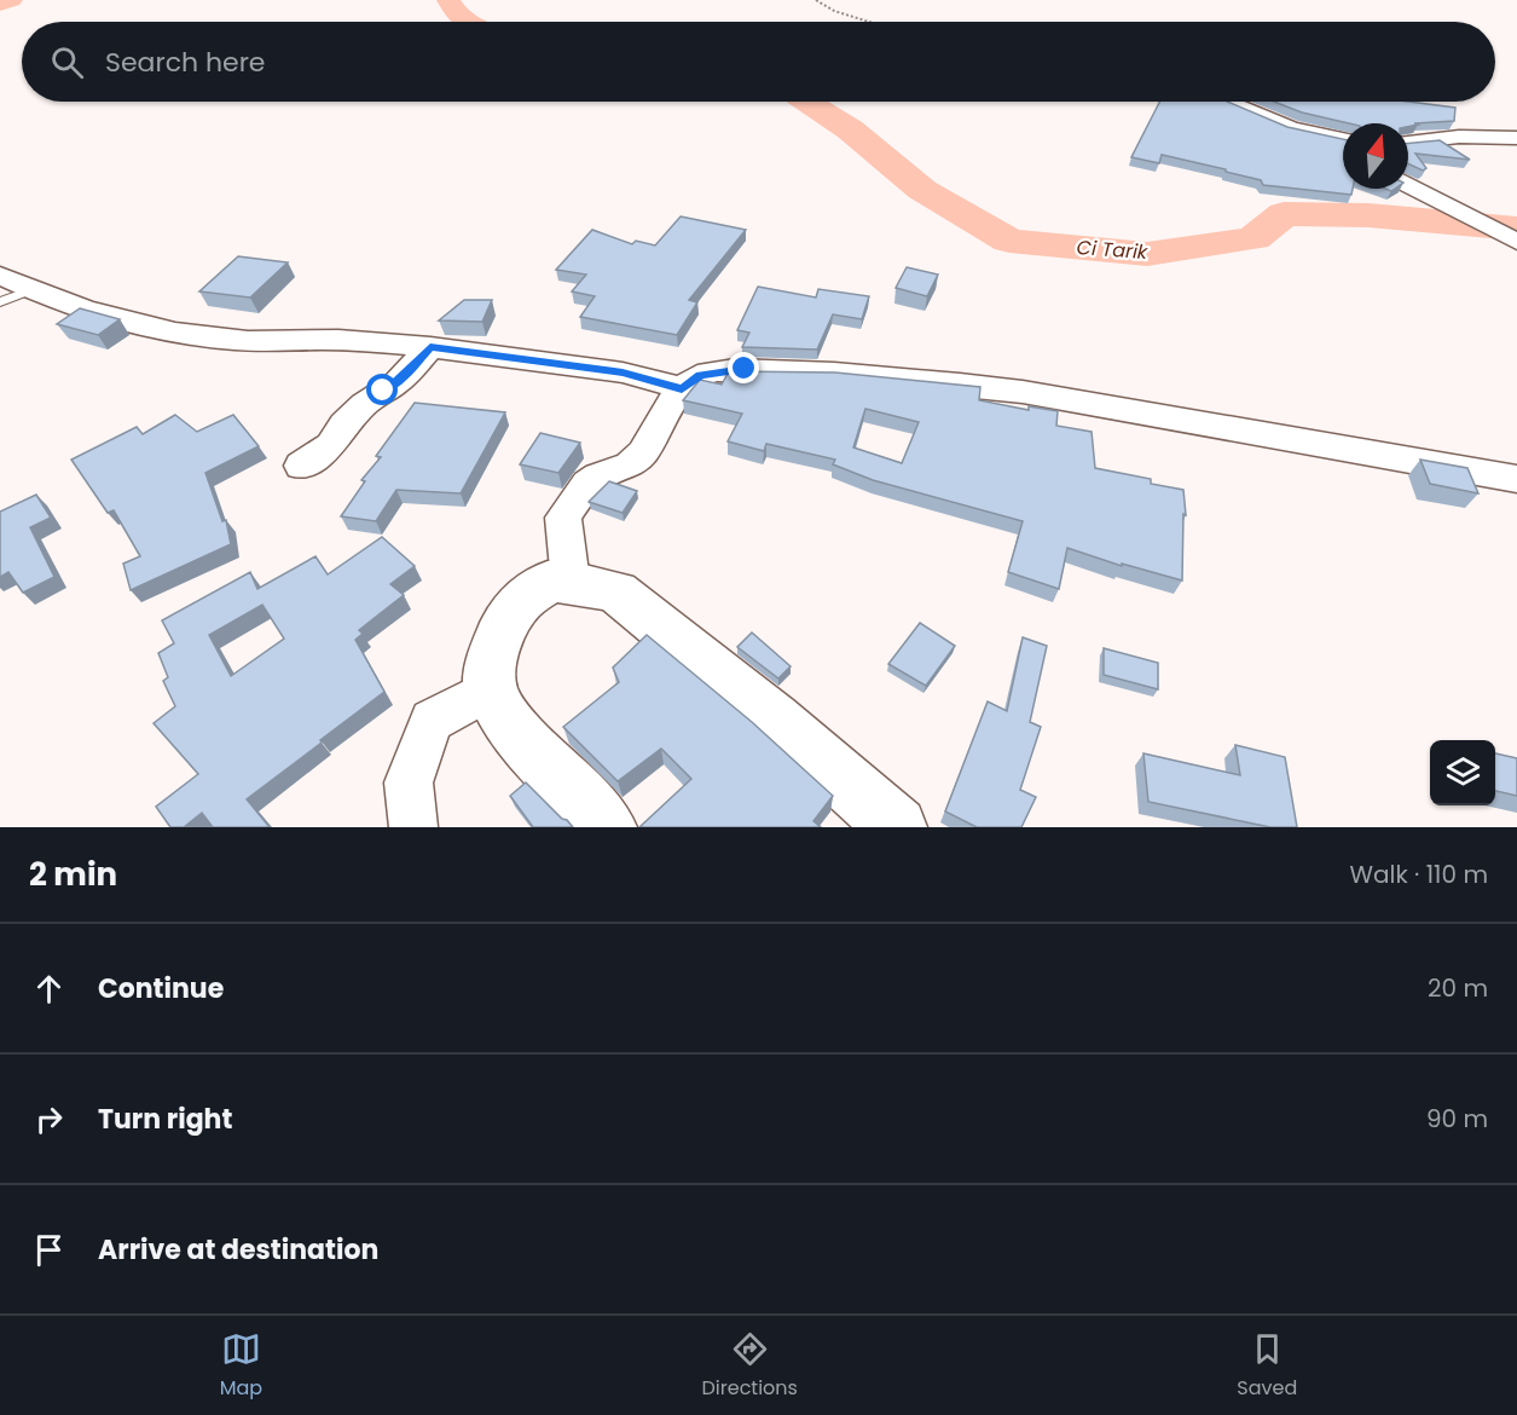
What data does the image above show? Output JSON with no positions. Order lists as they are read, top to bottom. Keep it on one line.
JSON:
{"water":["Ci Tarik"],"north":"top","page":{"search":"Search here","heading":["2 min","Walk · 110 m"],"list":[["Continue","20 m"],["Turn right","90 m"],"Arrive at destination"],"nav":["Map","Directions","Saved"]}}
